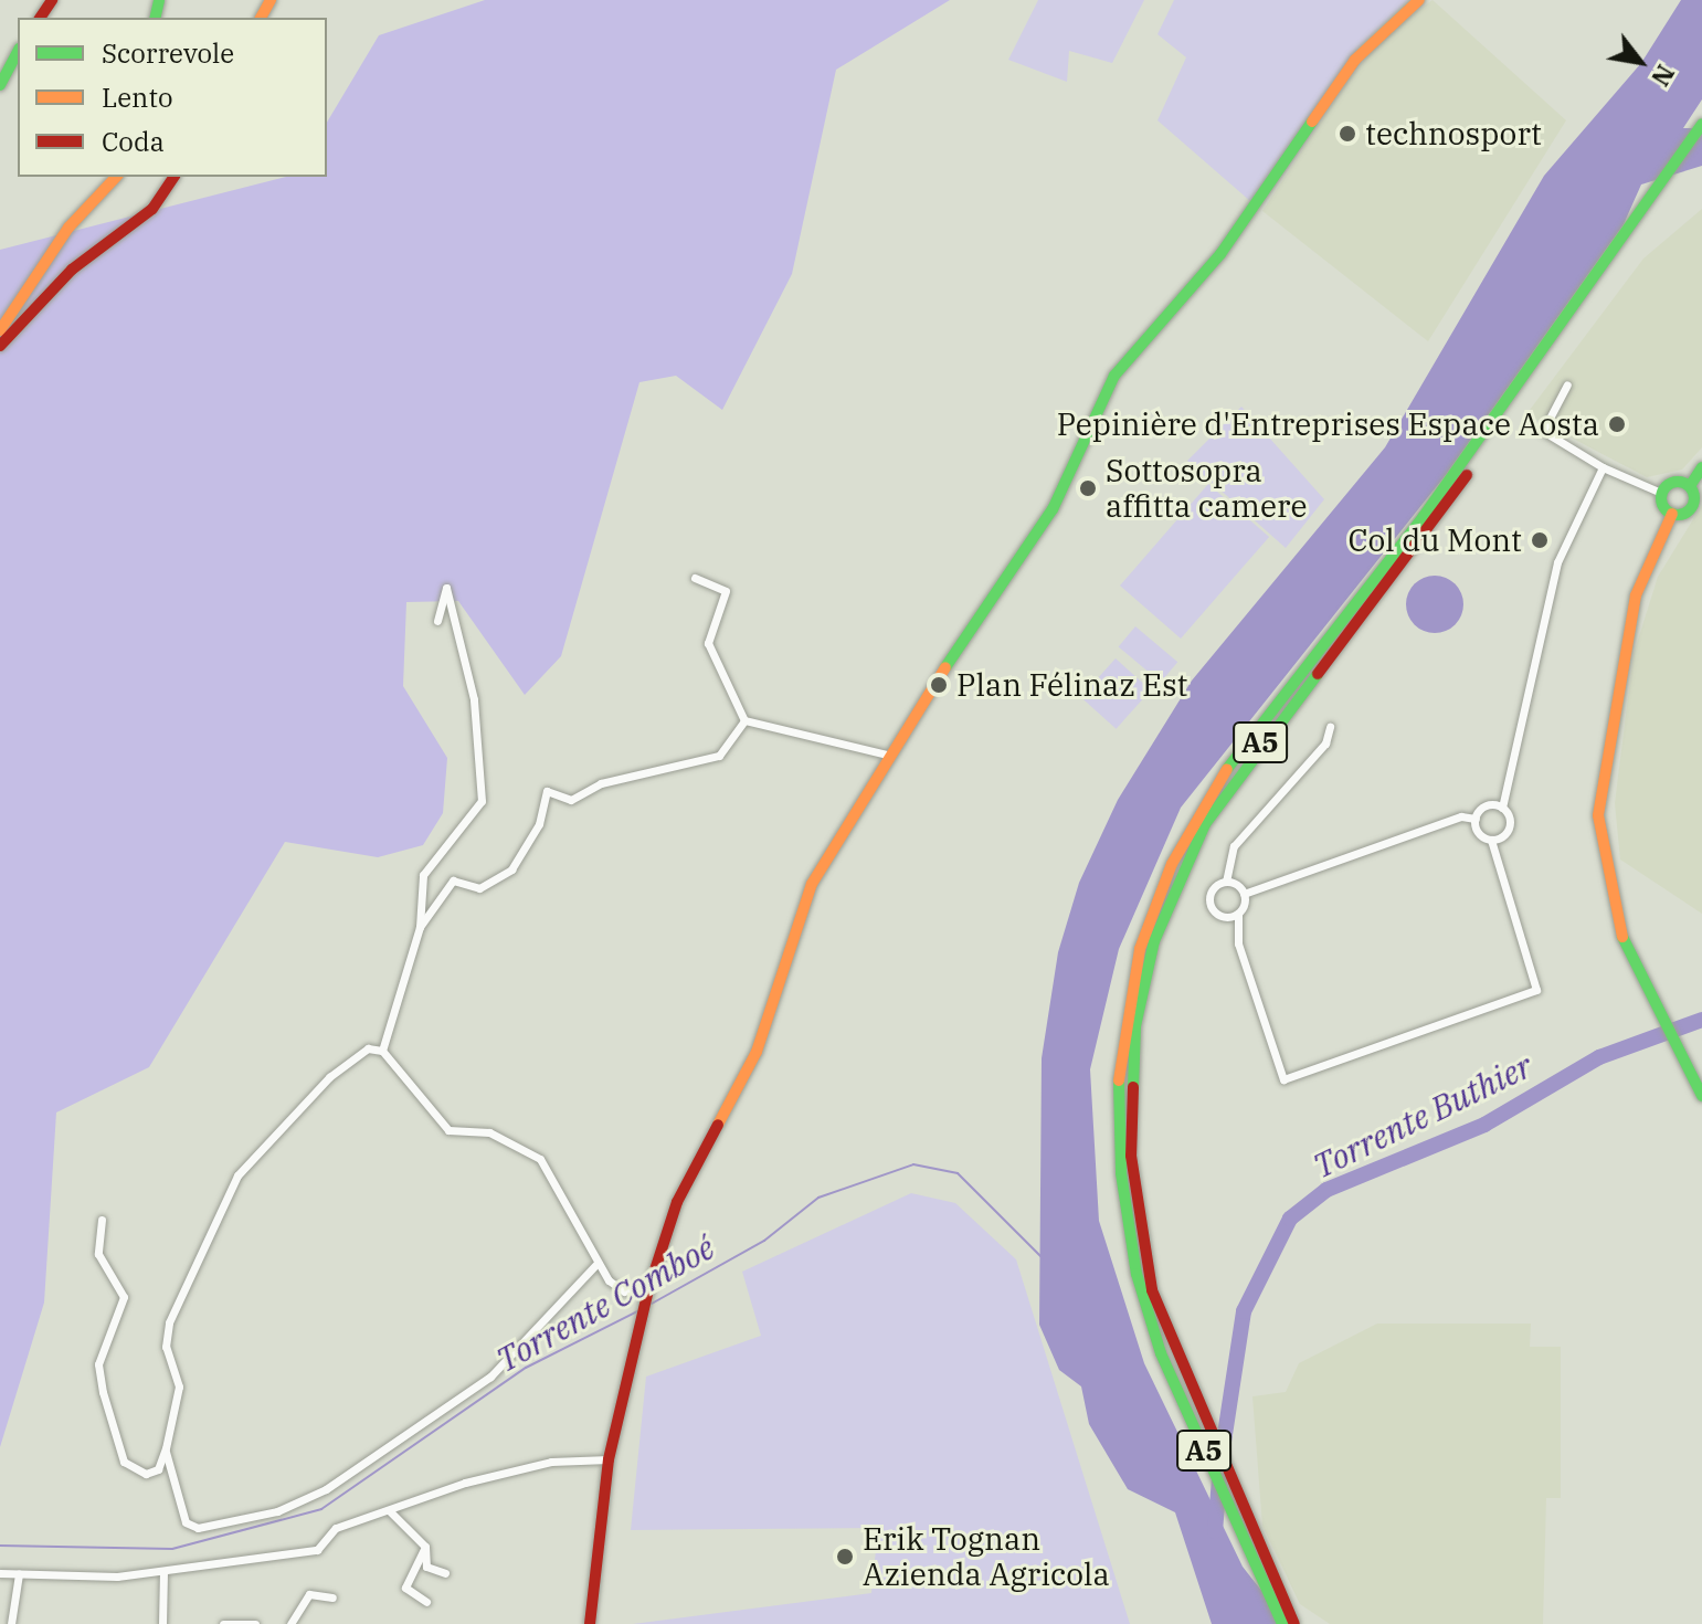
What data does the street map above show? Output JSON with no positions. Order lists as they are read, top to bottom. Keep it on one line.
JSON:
{"streets":{"main road":["A5"]},"water":["Torrente Buthier","Torrente Comboé"],"places":["technosport","Pepinière d'Entreprises Espace Aosta","Sottosopra affitta camere","Col du Mont","Plan Félinaz Est","Erik Tognan Azienda Agricola"],"legend":["Scorrevole","Lento","Coda"],"north":"bottom right"}
